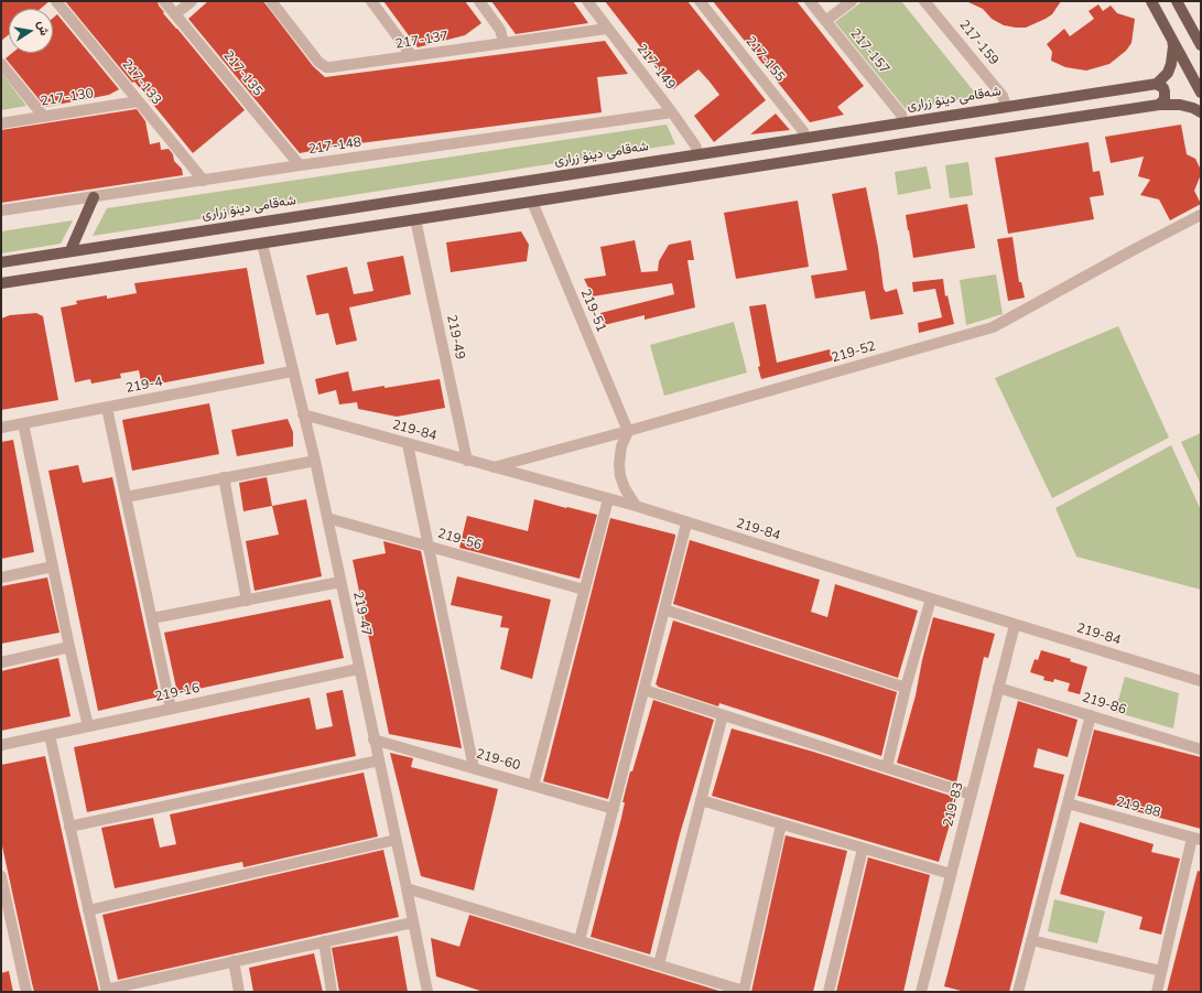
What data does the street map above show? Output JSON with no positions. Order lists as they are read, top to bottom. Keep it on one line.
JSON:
{"streets":{"main road":["شەقامی دینۆ زراری"],"street":["217-137","217-159","217-157","217-155","217-149","217-135","217-133","217-130","217-148","219-51","219-49","219-52","219-4","219-84","219-56","219-47","219-16","219-86","219-60","219-83","219-88"]},"crossings":[["217-137","217-149"],["217-159","شەقامی دینۆ زراری"],["217-157","شەقامی دینۆ زراری"],["217-155","شەقامی دینۆ زراری"],["217-149","شەقامی دینۆ زراری"],["217-149","217-148"],["217-135","217-148"],["217-133","217-130"],["217-133","217-148"],["219-51","219-52"],["219-49","219-84"],["219-52","219-84"],["219-4","219-47"],["219-84","219-47"],["219-84","219-83"],["219-56","219-47"],["219-47","219-16"],["219-47","219-60"],["219-86","219-83"]],"north":"right"}
